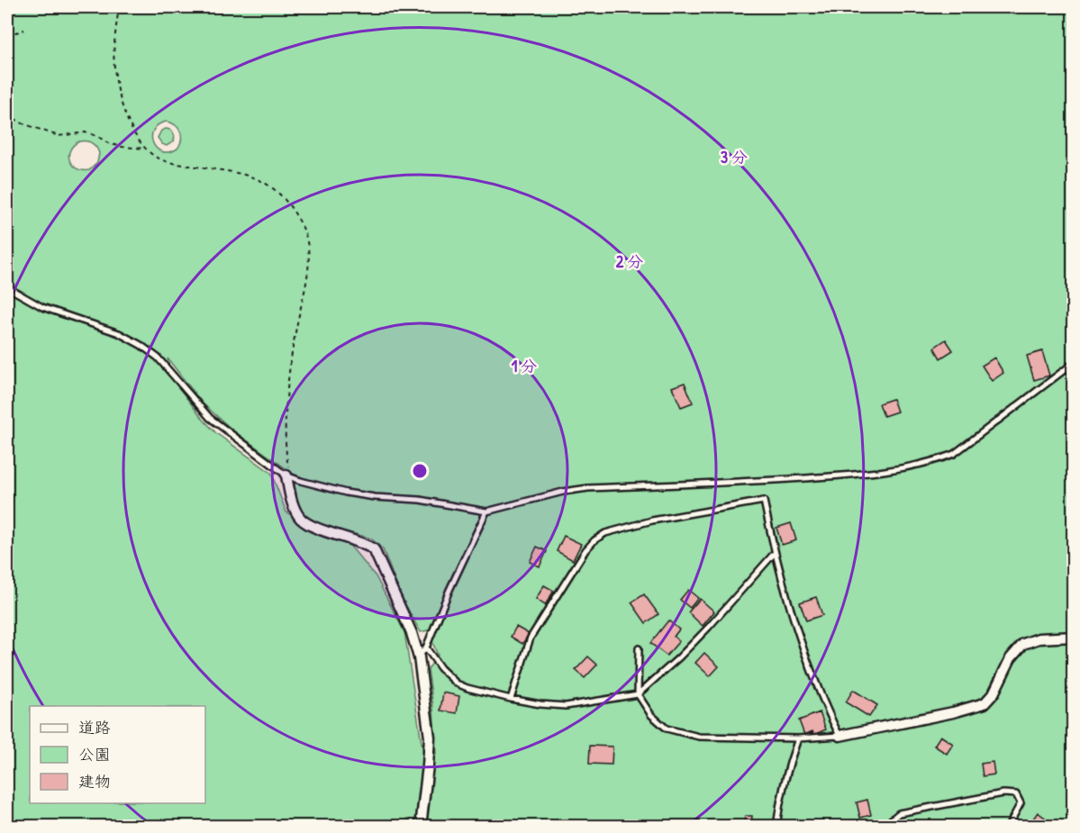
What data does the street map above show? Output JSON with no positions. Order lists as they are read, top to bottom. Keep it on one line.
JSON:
{"legend":["道路","公園","建物"],"rings":["3 分","2 分","1 分"]}
